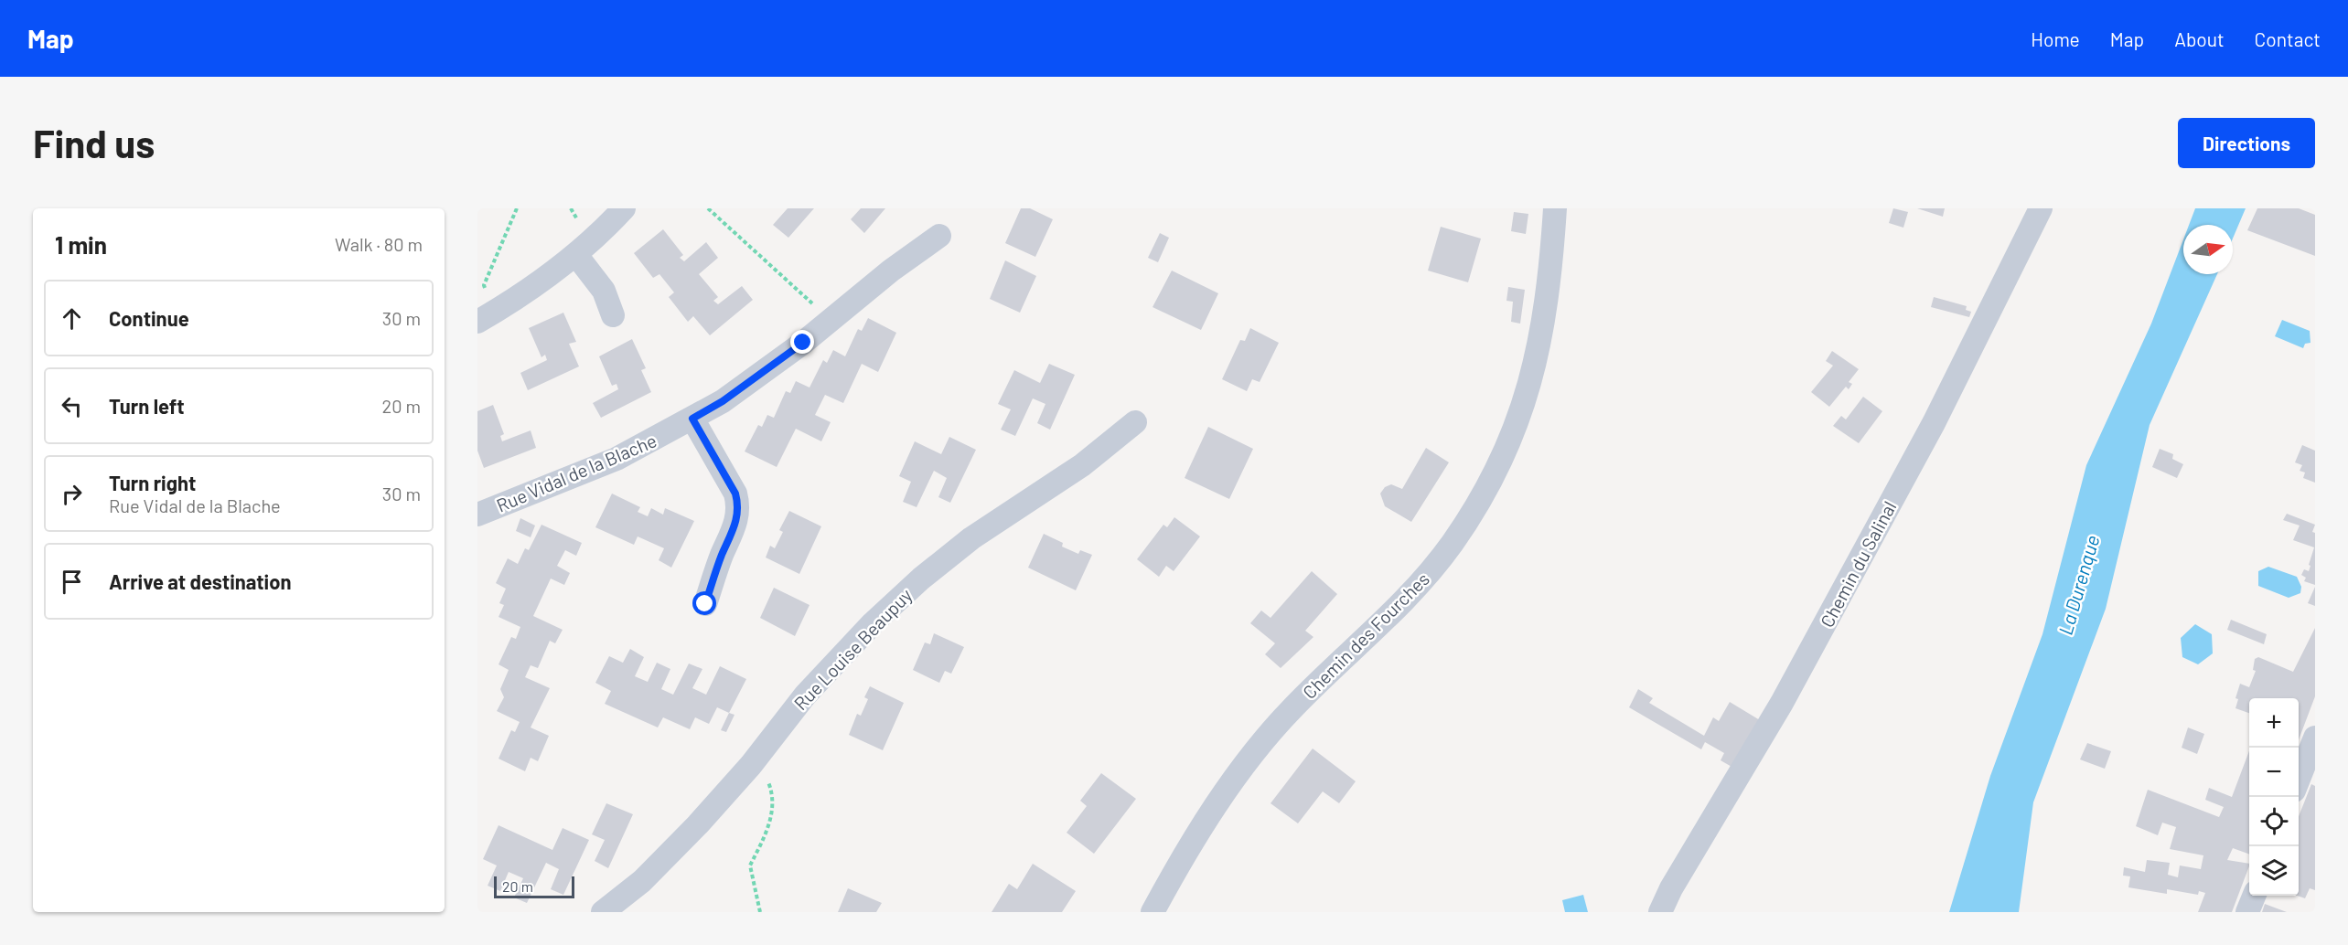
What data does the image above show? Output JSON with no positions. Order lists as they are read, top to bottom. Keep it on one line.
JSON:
{"streets":{"street":["Rue Vidal de la Blache","Chemin du Salinal","Chemin des Fourches","Rue Louise Beaupuy"]},"water":["La Durenque"],"scale_bar":"20 m","north":"right","page":{"header":"Map","nav":["Home","Map","About","Contact"],"buttons":"Directions","title":"Find us","heading":["1 min","Walk · 80 m"],"list":[["Continue","30 m"],["Turn left","20 m"],["Turn right","Rue Vidal de la Blache","30 m"],"Arrive at destination"],"map_buttons":["+","−"],"scale":"20 m"}}
